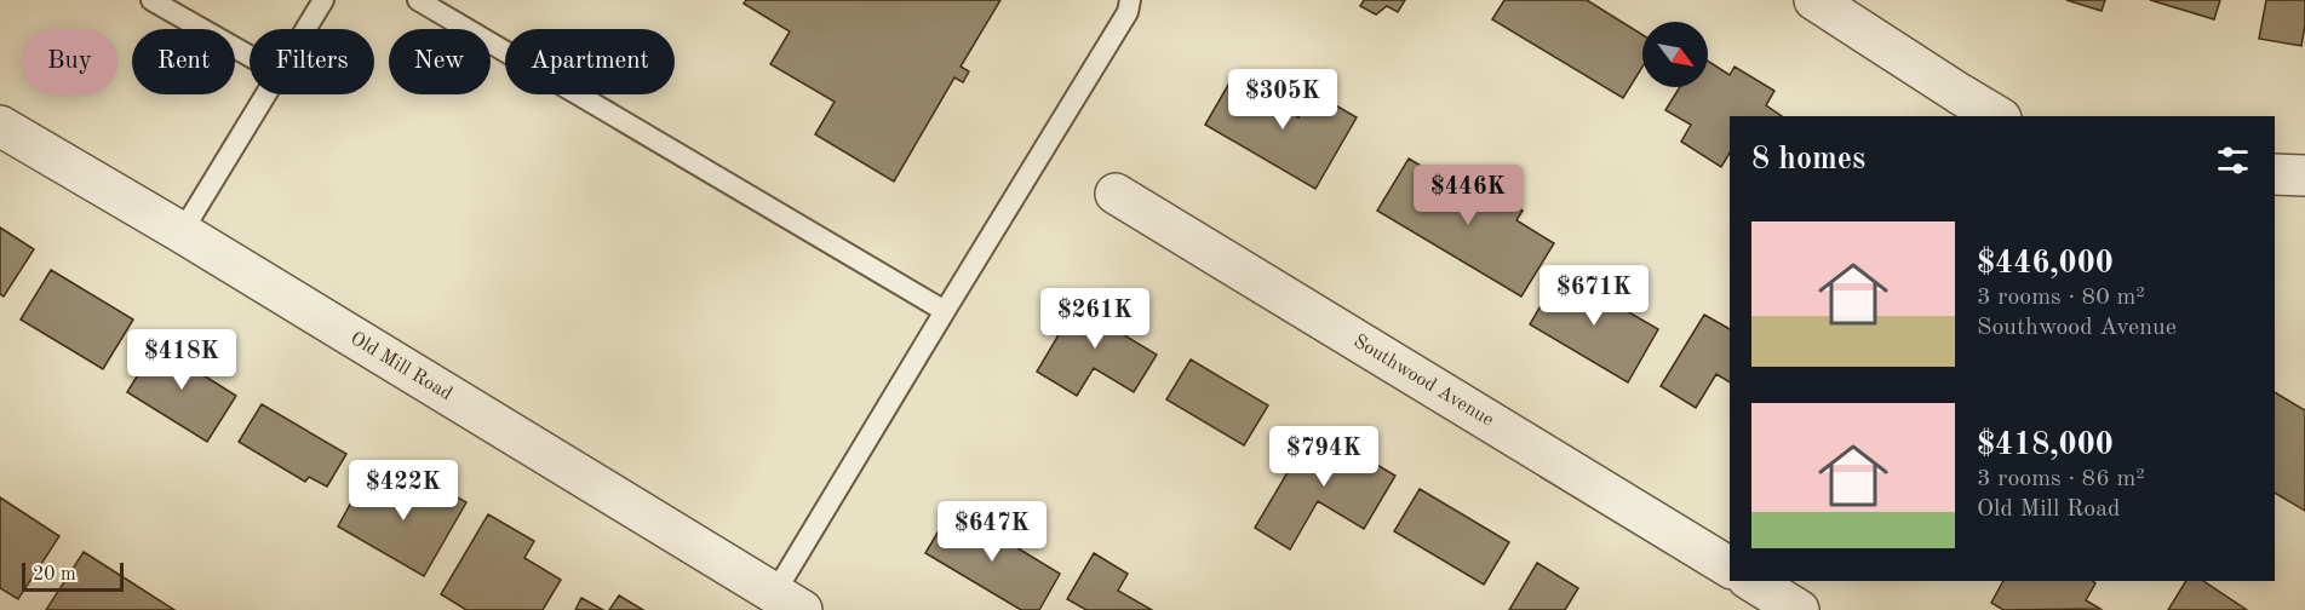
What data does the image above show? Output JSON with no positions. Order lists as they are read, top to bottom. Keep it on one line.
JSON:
{"streets":{"street":["Old Mill Road","Southwood Avenue"]},"scale_bar":"20 m","north":"bottom right","page":{"chip":["Buy","Rent","Filters","New","Apartment"],"price":["$305K","$446K","$671K","$261K","$418K","$794K","$422K","$647K"],"heading":"8 homes","list":[{"name":"$446,000","note":"3 rooms · 80 m² · Southwood Avenue"},{"name":"$418,000","note":"3 rooms · 86 m² · Old Mill Road"}],"scale":"20 m"}}
